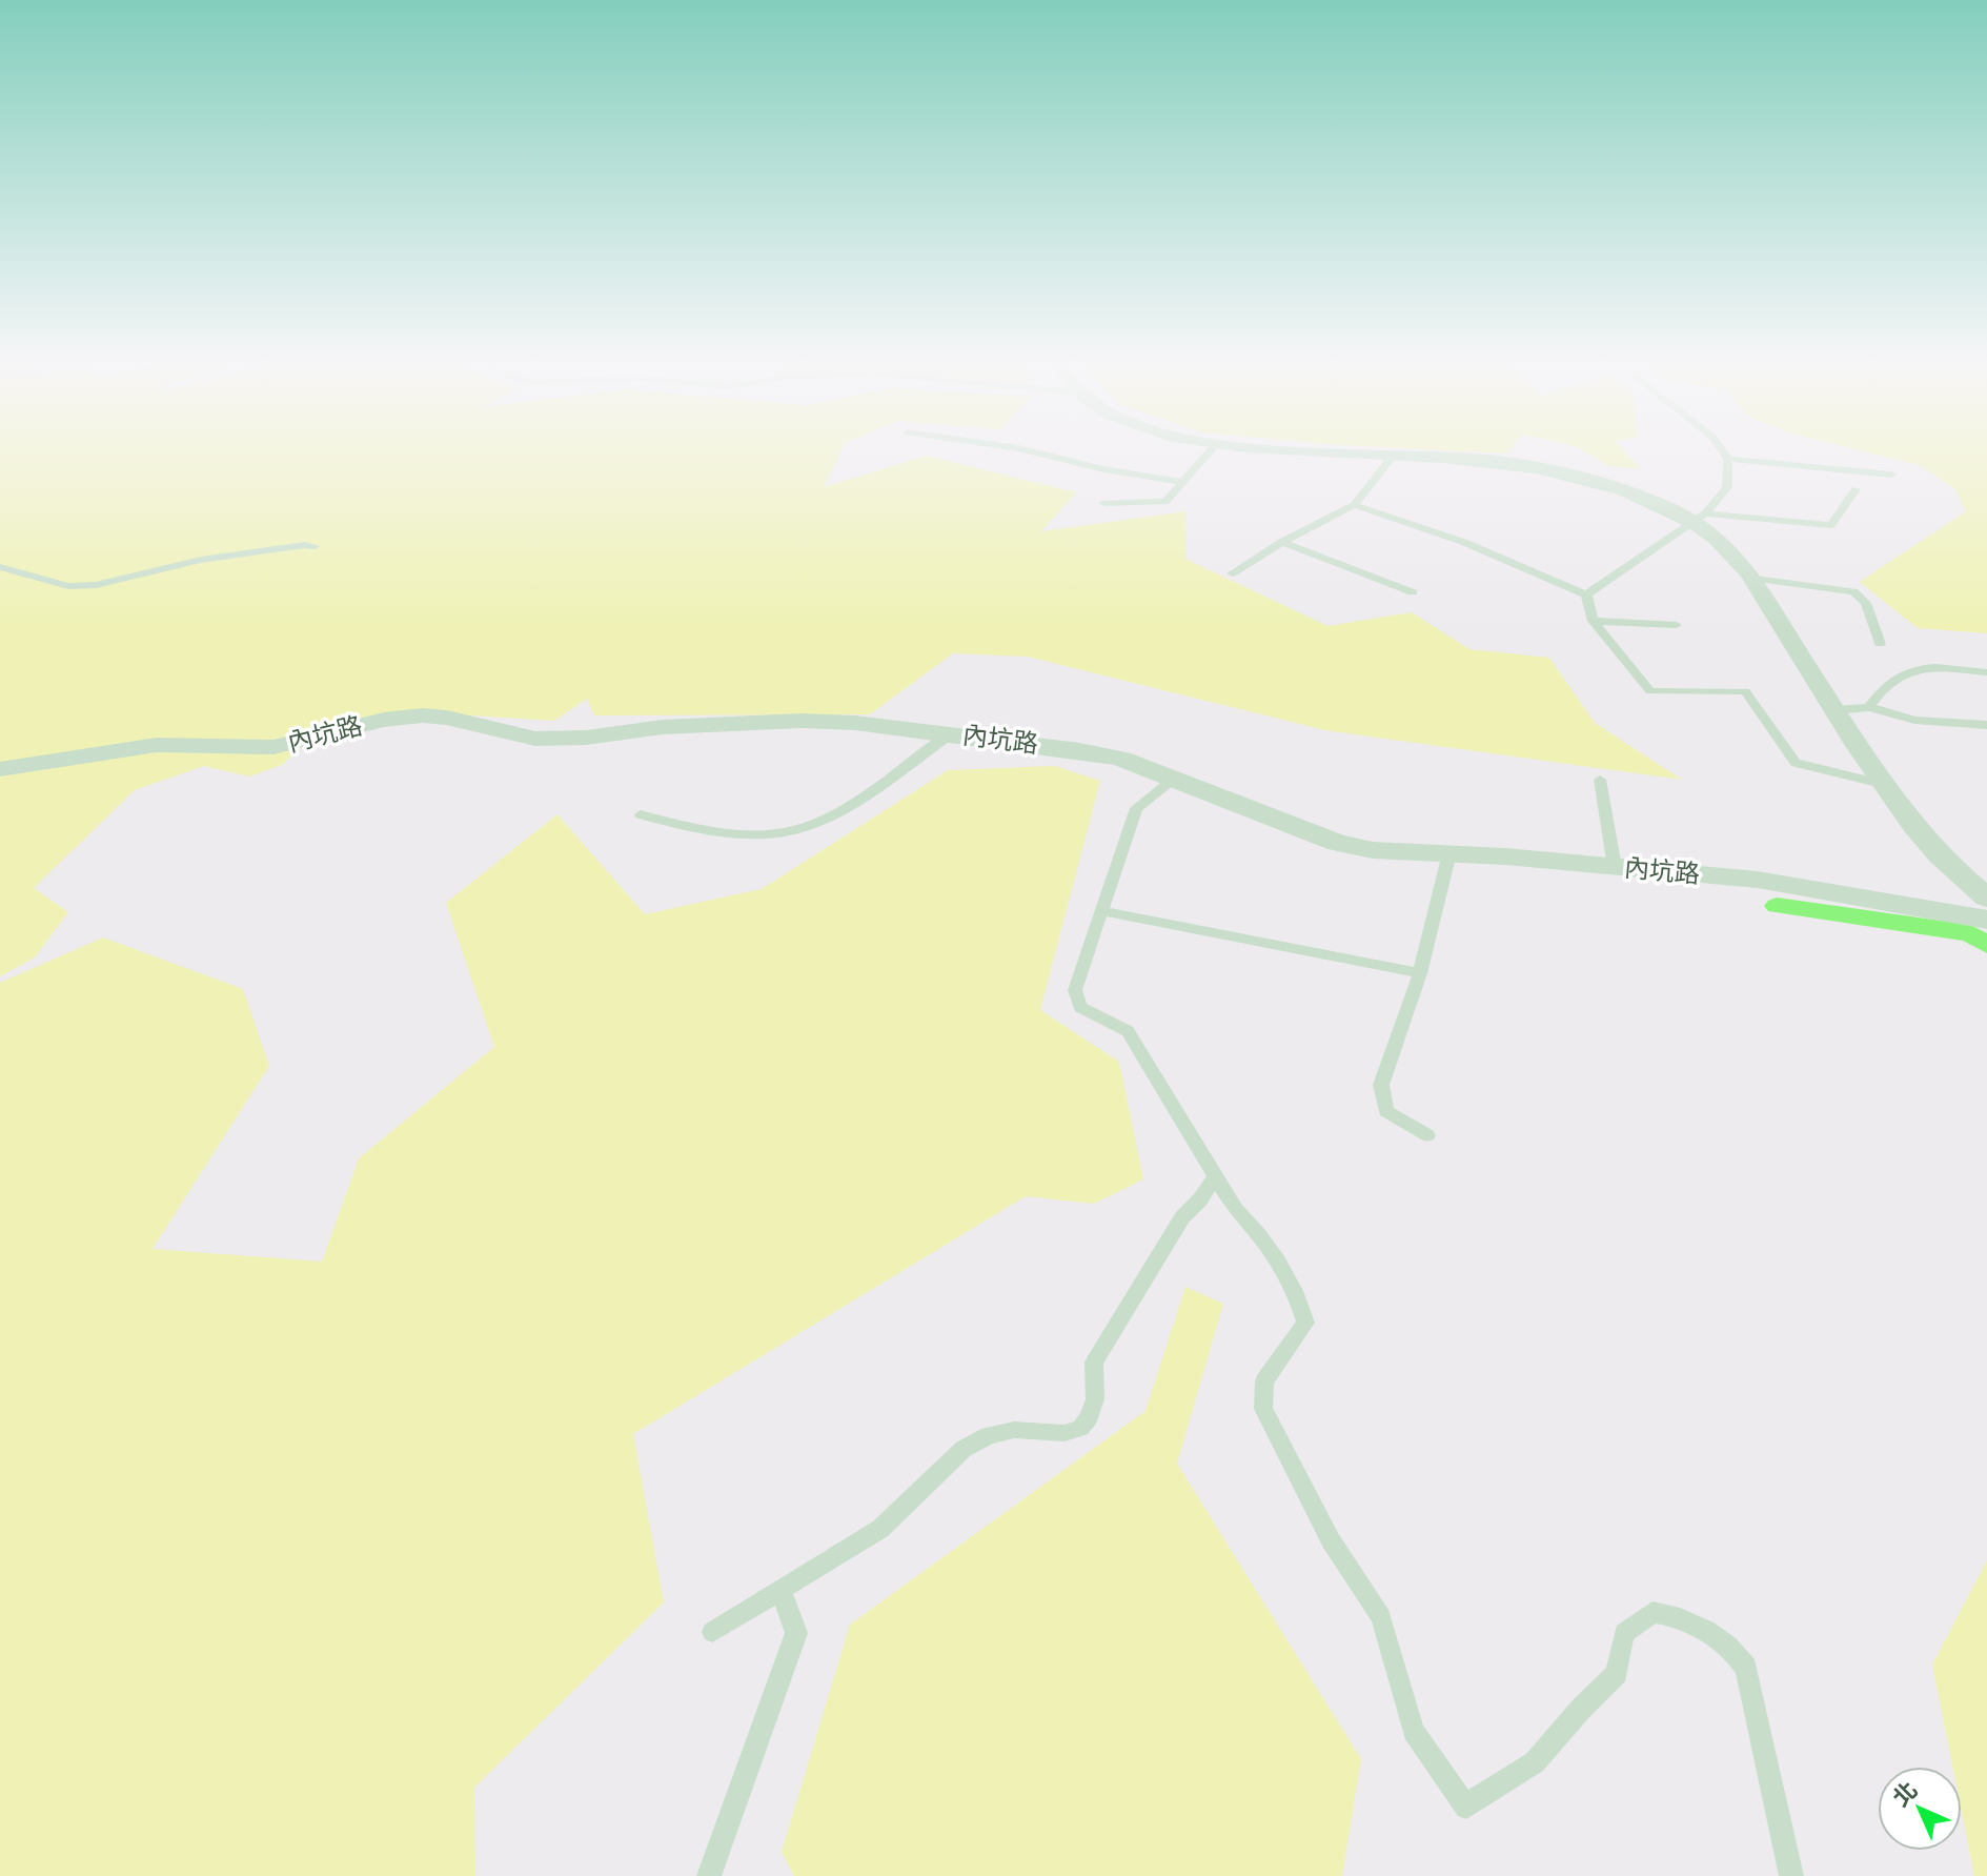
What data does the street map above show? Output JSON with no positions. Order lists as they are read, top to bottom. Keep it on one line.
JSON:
{"streets":{"street":["內坑路"]},"north":"top left"}
